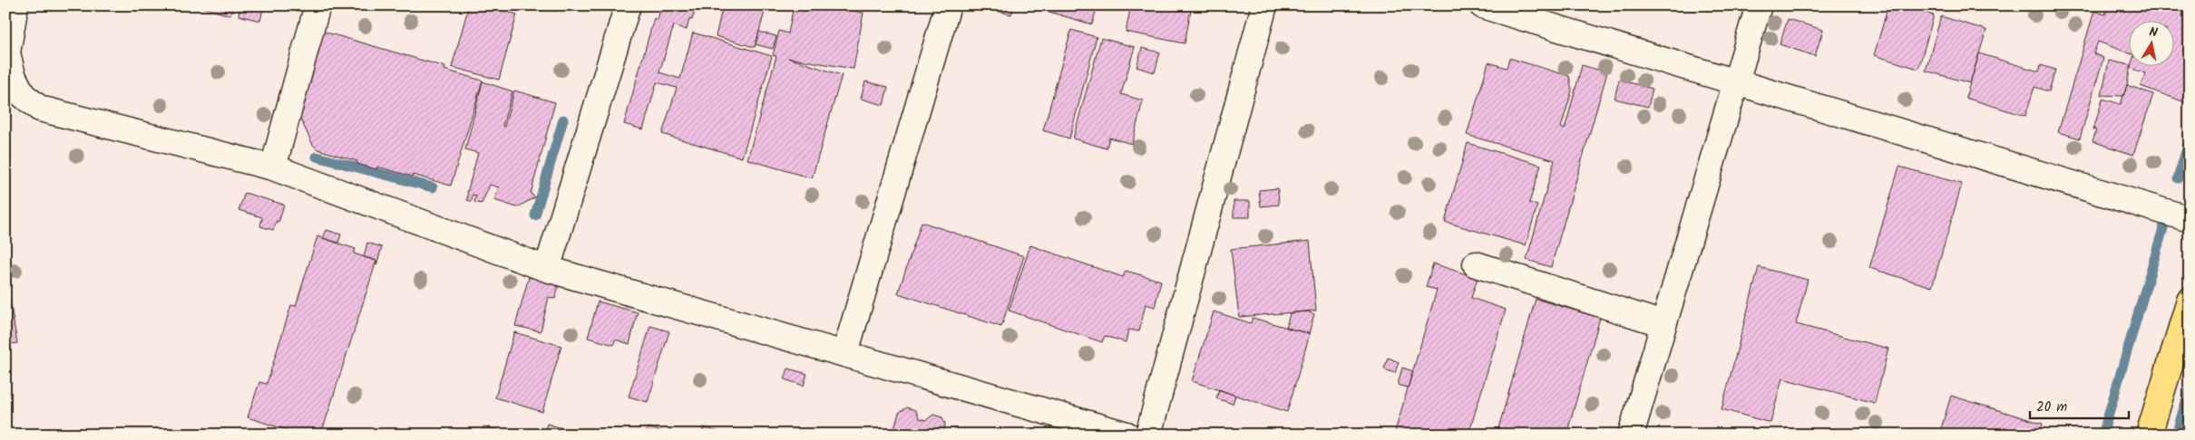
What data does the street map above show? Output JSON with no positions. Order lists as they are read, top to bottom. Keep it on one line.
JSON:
{"scale_bar":"20 m","north":"top"}
